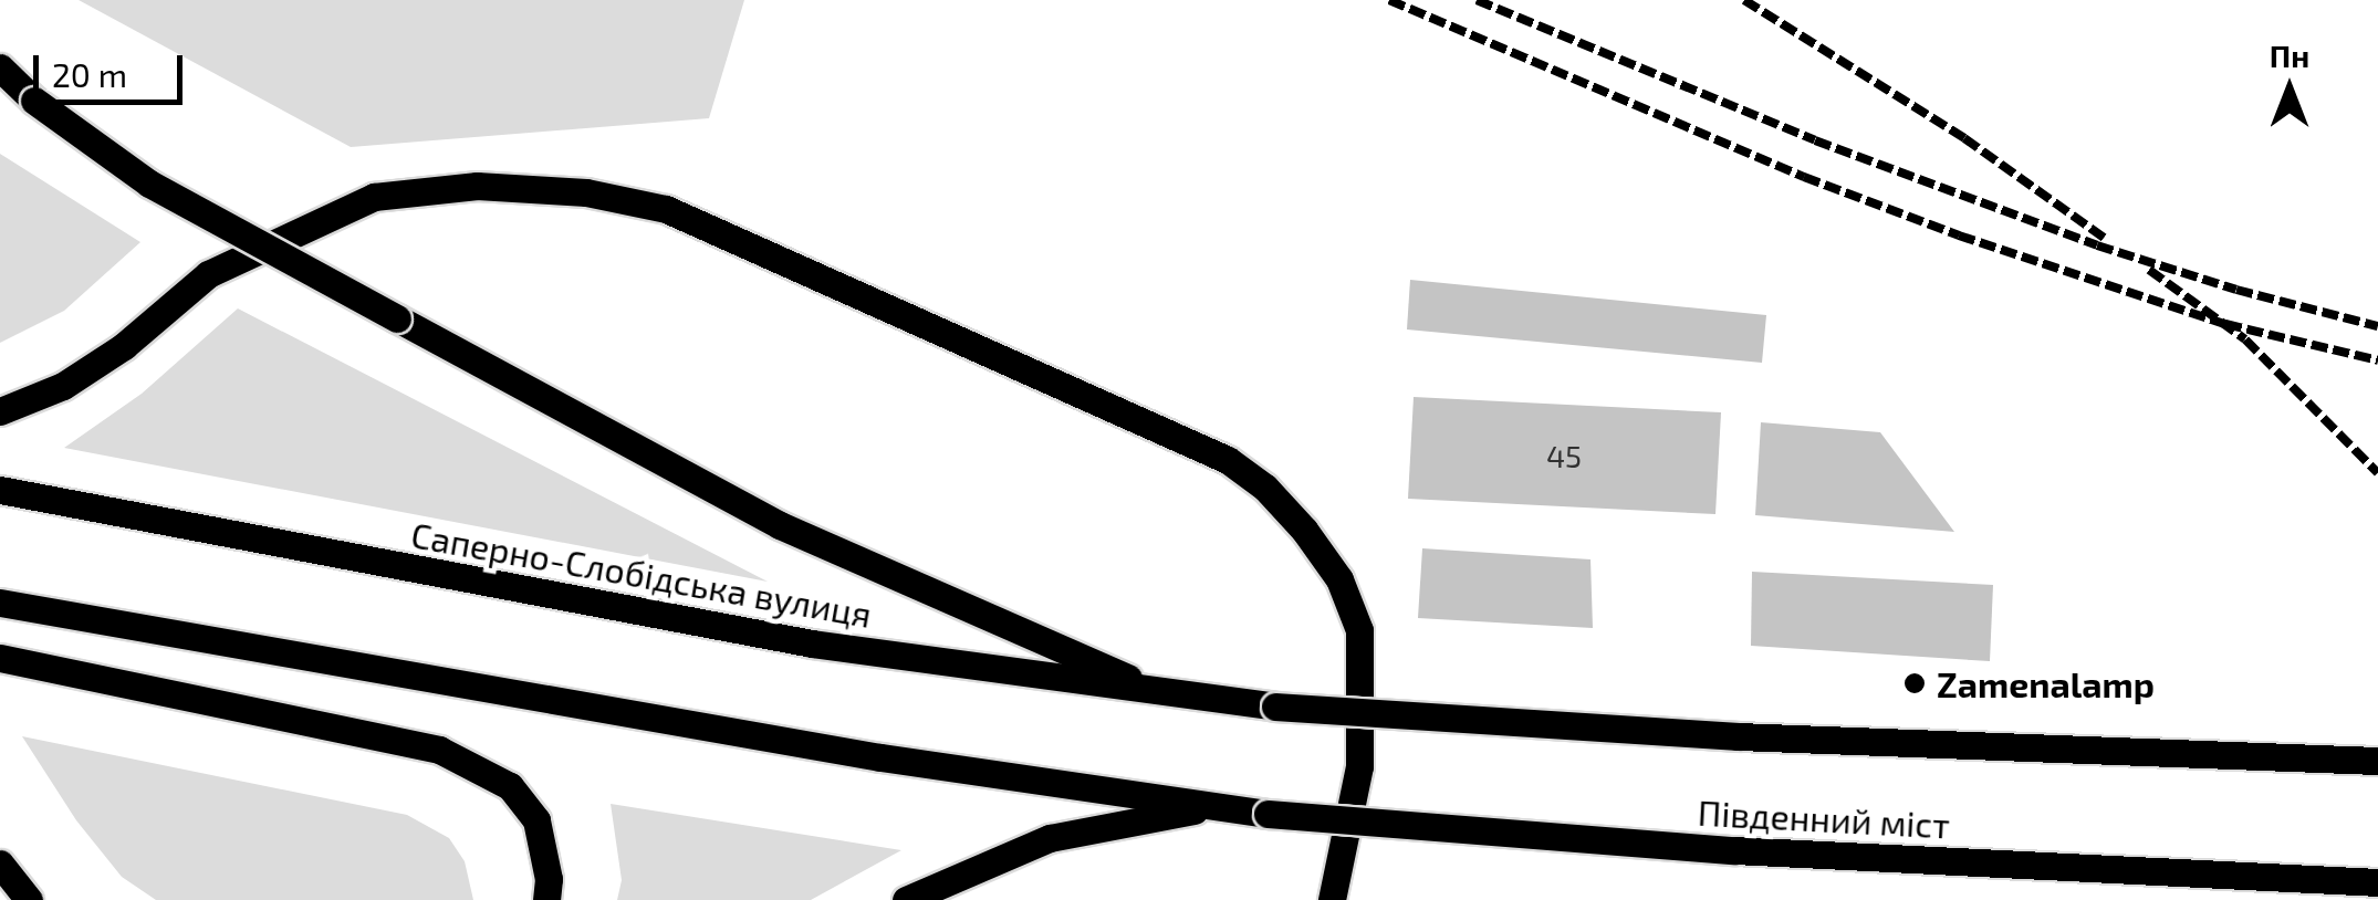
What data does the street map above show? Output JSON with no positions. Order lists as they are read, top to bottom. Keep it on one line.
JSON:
{"streets":{"main road":["Саперно-Слобідська вулиця","Південний міст"]},"places":["Zamenalamp"],"house_numbers":["45"],"scale_bar":"20 m","north":"top"}
